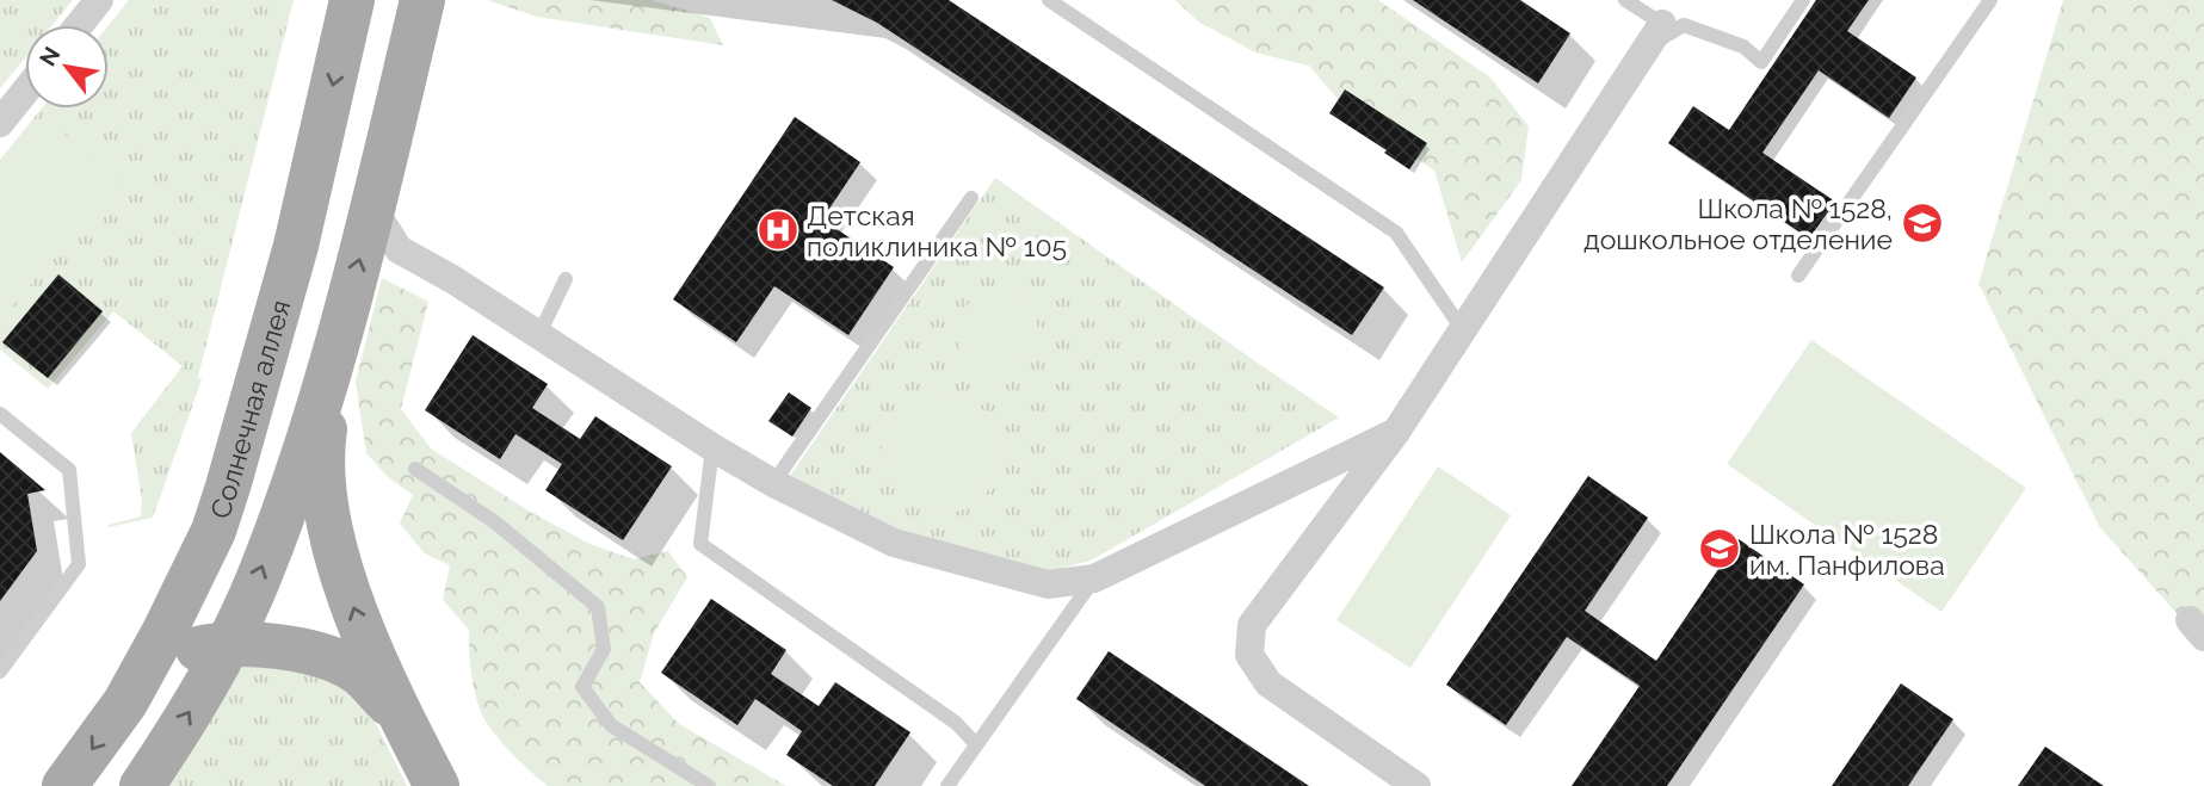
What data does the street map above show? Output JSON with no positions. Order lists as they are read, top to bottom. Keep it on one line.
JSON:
{"streets":{"main road":["Солнечная аллея"]},"places":{"school or university":["Школа № 1528, дошкольное отделение","Школа № 1528 им. Панфилова"],"hospital":["Детская поликлиника № 105"]},"north":"top left"}
